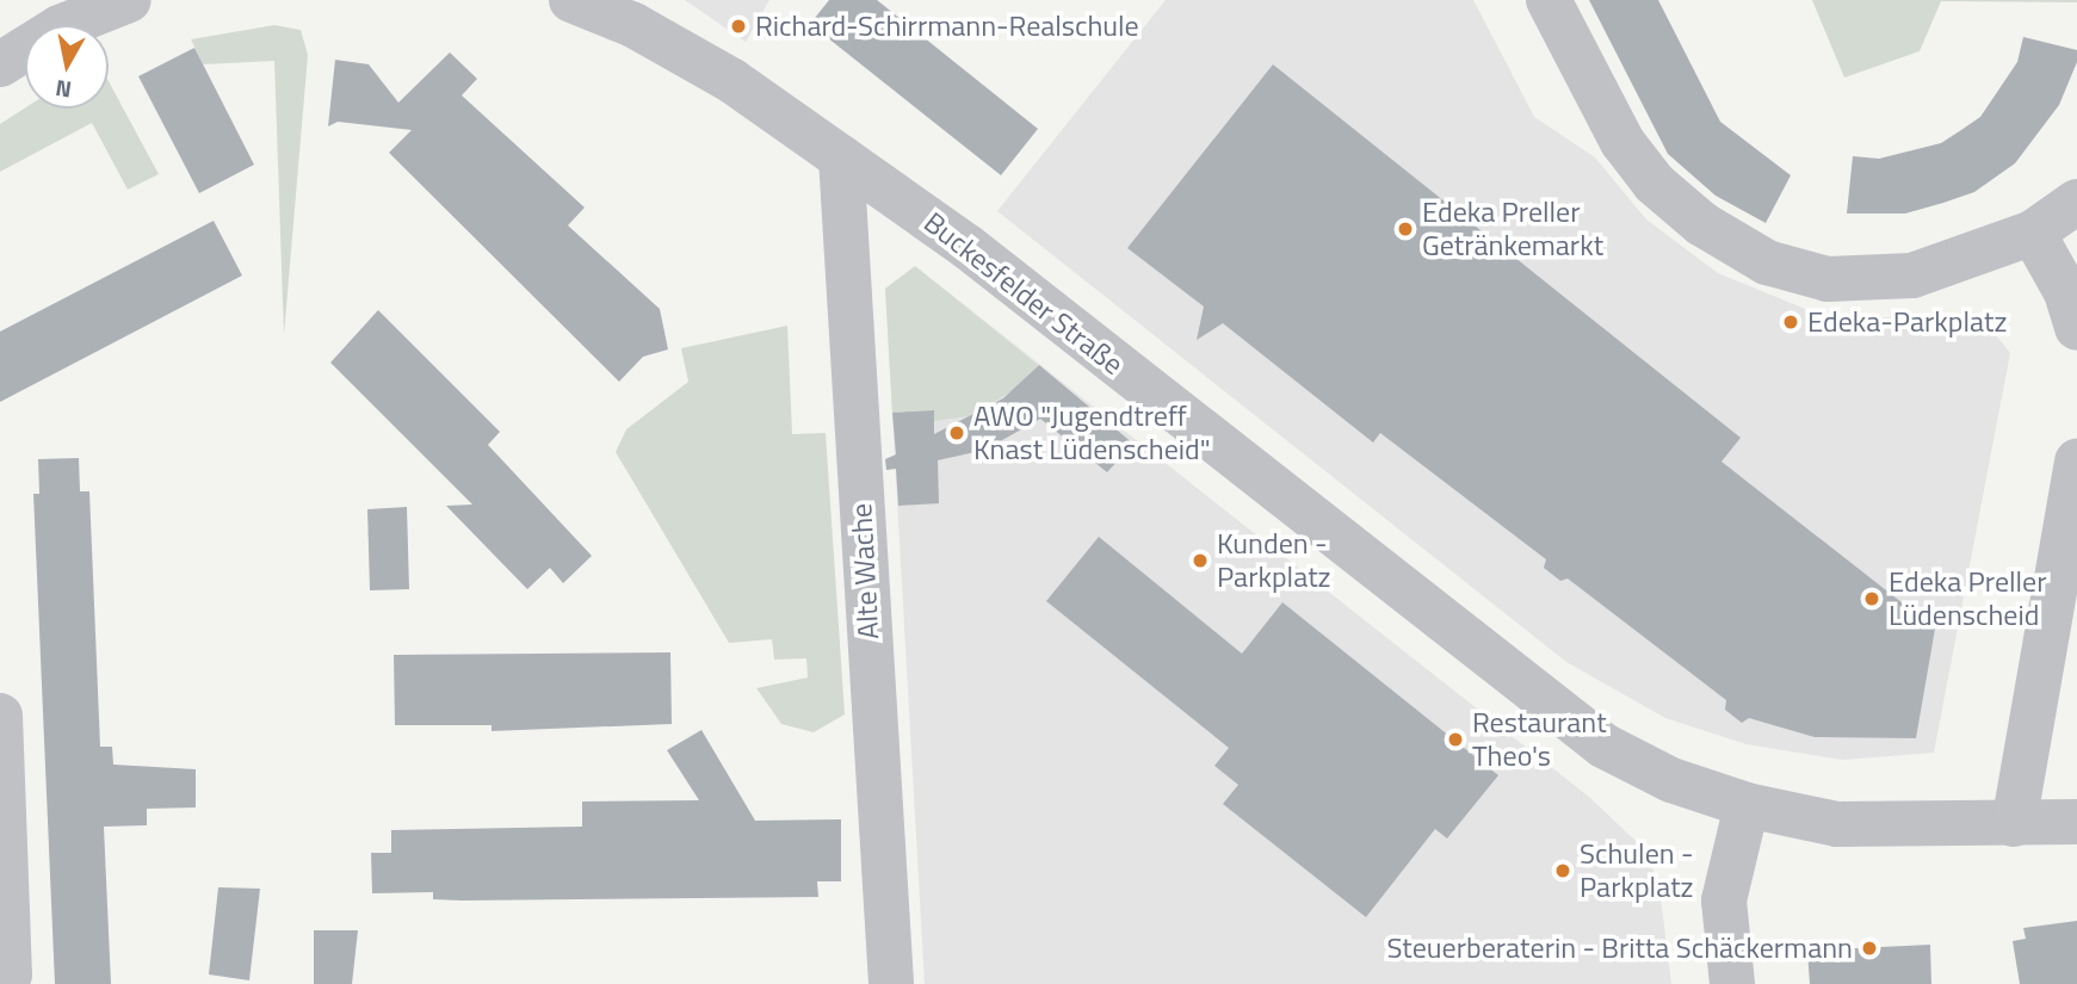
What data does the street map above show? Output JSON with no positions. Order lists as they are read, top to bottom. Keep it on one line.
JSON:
{"streets":{"street":["Buckesfelder Straße","Alte Wache"]},"crossings":[["Buckesfelder Straße","Alte Wache"]],"places":["Richard-Schirrmann-Realschule","Edeka Preller Getränkemarkt","Edeka-Parkplatz","AWO \"Jugendtreff Knast Lüdenscheid\"","Kunden - Parkplatz","Edeka Preller Lüdenscheid","Restaurant Theo's","Schulen - Parkplatz","Steuerberaterin - Britta Schäckermann"],"north":"bottom"}
